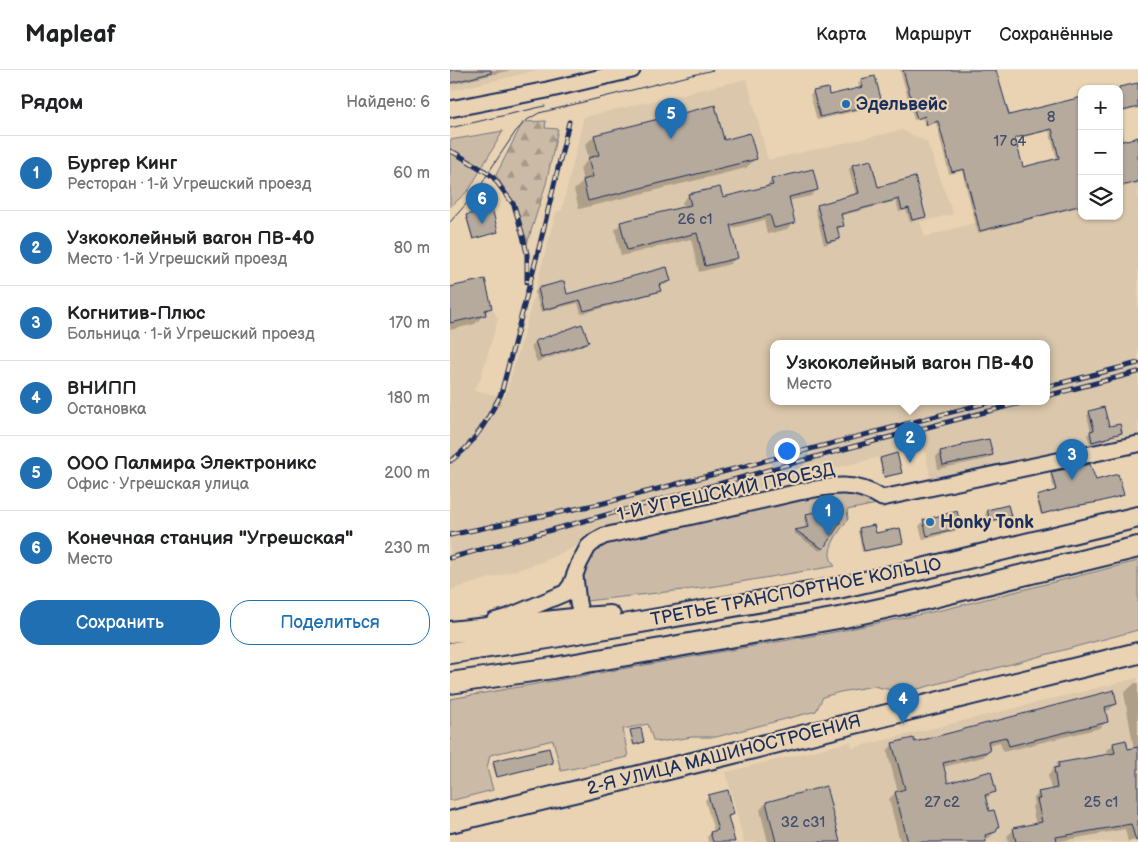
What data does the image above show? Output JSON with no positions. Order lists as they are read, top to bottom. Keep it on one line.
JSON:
{"streets":{"main road":["ТРЕТЬЕ ТРАНСПОРТНОЕ КОЛЬЦО","2-Я УЛИЦА МАШИНОСТРОЕНИЯ"],"street":["1-Й УГРЕШСКИЙ ПРОЕЗД"]},"places":["Эдельвейс","Honky Tonk"],"house_numbers":["8","17 с4","26 с1","27 с2","25 с1","32 с31"],"page":{"header":"Mapleaf","nav":["Карта","Маршрут","Сохранённые"],"heading":["Рядом","Найдено: 6"],"map_buttons":["+","−"],"pins":["5","6","2","3","1","4"],"list":[{"mark":"1","name":"Бургер Кинг","note":"Ресторан · 1-й Угрешский проезд","value":"60 m"},{"mark":"2","name":"Узкоколейный вагон ПВ-40","note":"Место · 1-й Угрешский проезд","value":"80 m"},{"mark":"3","name":"Когнитив-Плюс","note":"Больница · 1-й Угрешский проезд","value":"170 m"},{"mark":"4","name":"ВНИПП","note":"Остановка","value":"180 m"},{"mark":"5","name":"ООО Палмира Электроникс","note":"Офис · Угрешская улица","value":"200 m"},{"mark":"6","name":"Конечная станция \"Угрешская\"","note":"Место","value":"230 m"}],"popup":["Узкоколейный вагон ПВ-40","Место"],"buttons":["Сохранить","Поделиться"]}}
